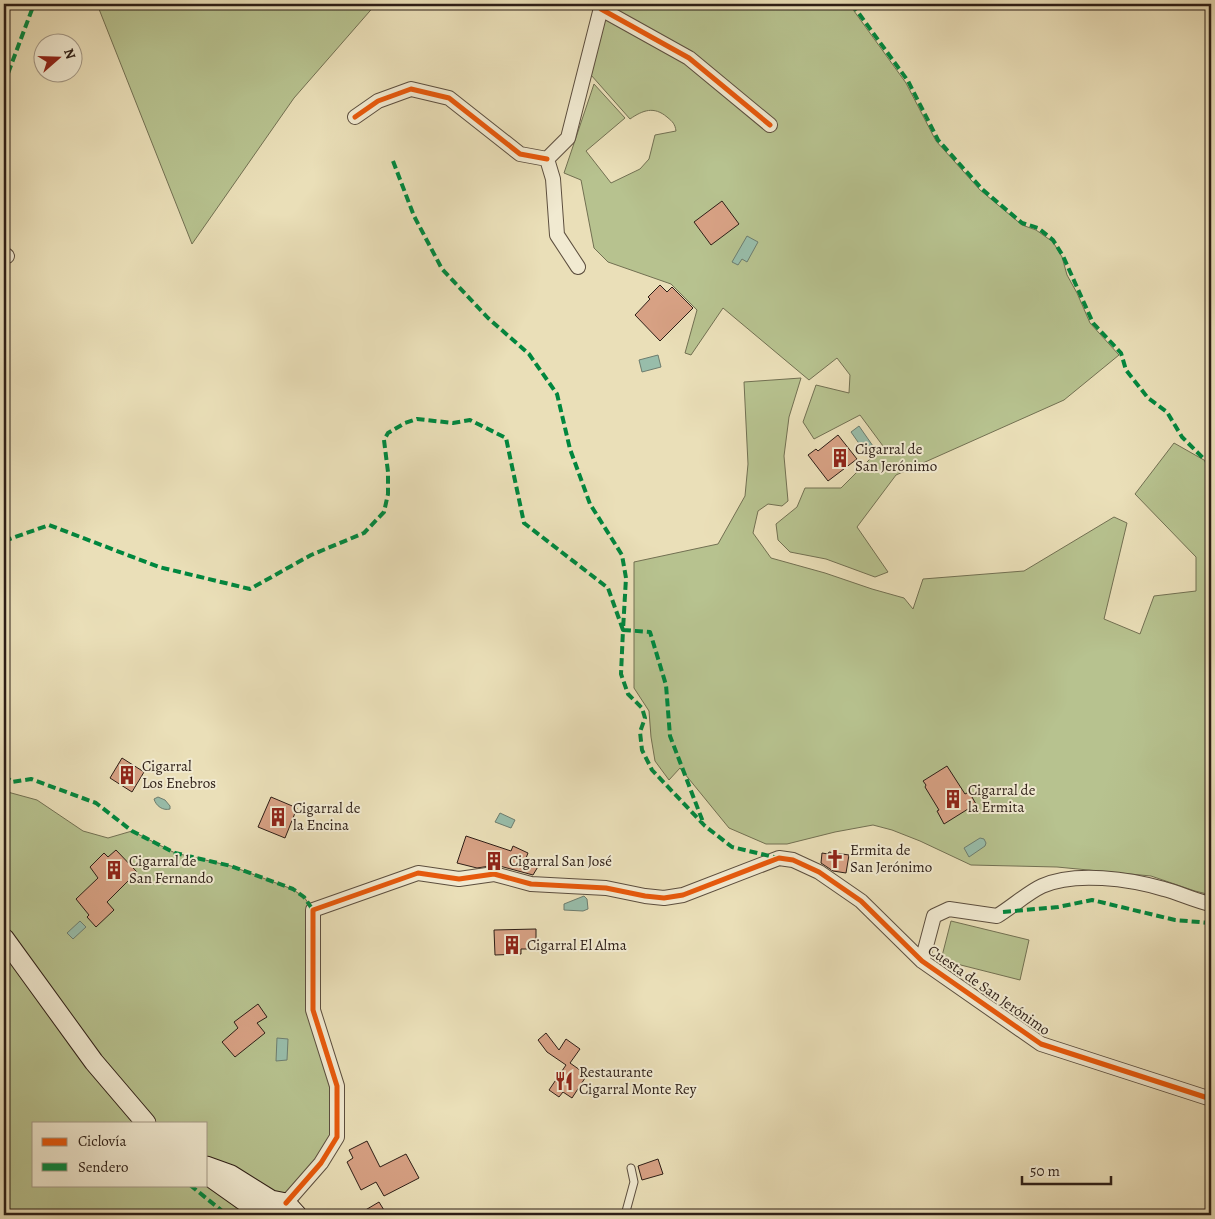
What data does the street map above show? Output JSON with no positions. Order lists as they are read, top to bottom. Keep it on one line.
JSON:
{"streets":{"street":["Cuesta de San Jerónimo"]},"places":{"building":["Cigarral de San Jerónimo","Cigarral Los Enebros","Cigarral de la Ermita","Cigarral de la Encina","Cigarral San José","Cigarral de San Fernando","Cigarral El Alma"],"church":["Ermita de San Jerónimo"],"restaurant":["Restaurante Cigarral Monte Rey"]},"legend":["Ciclovía","Sendero"],"scale_bar":"50 m","north":"right"}
